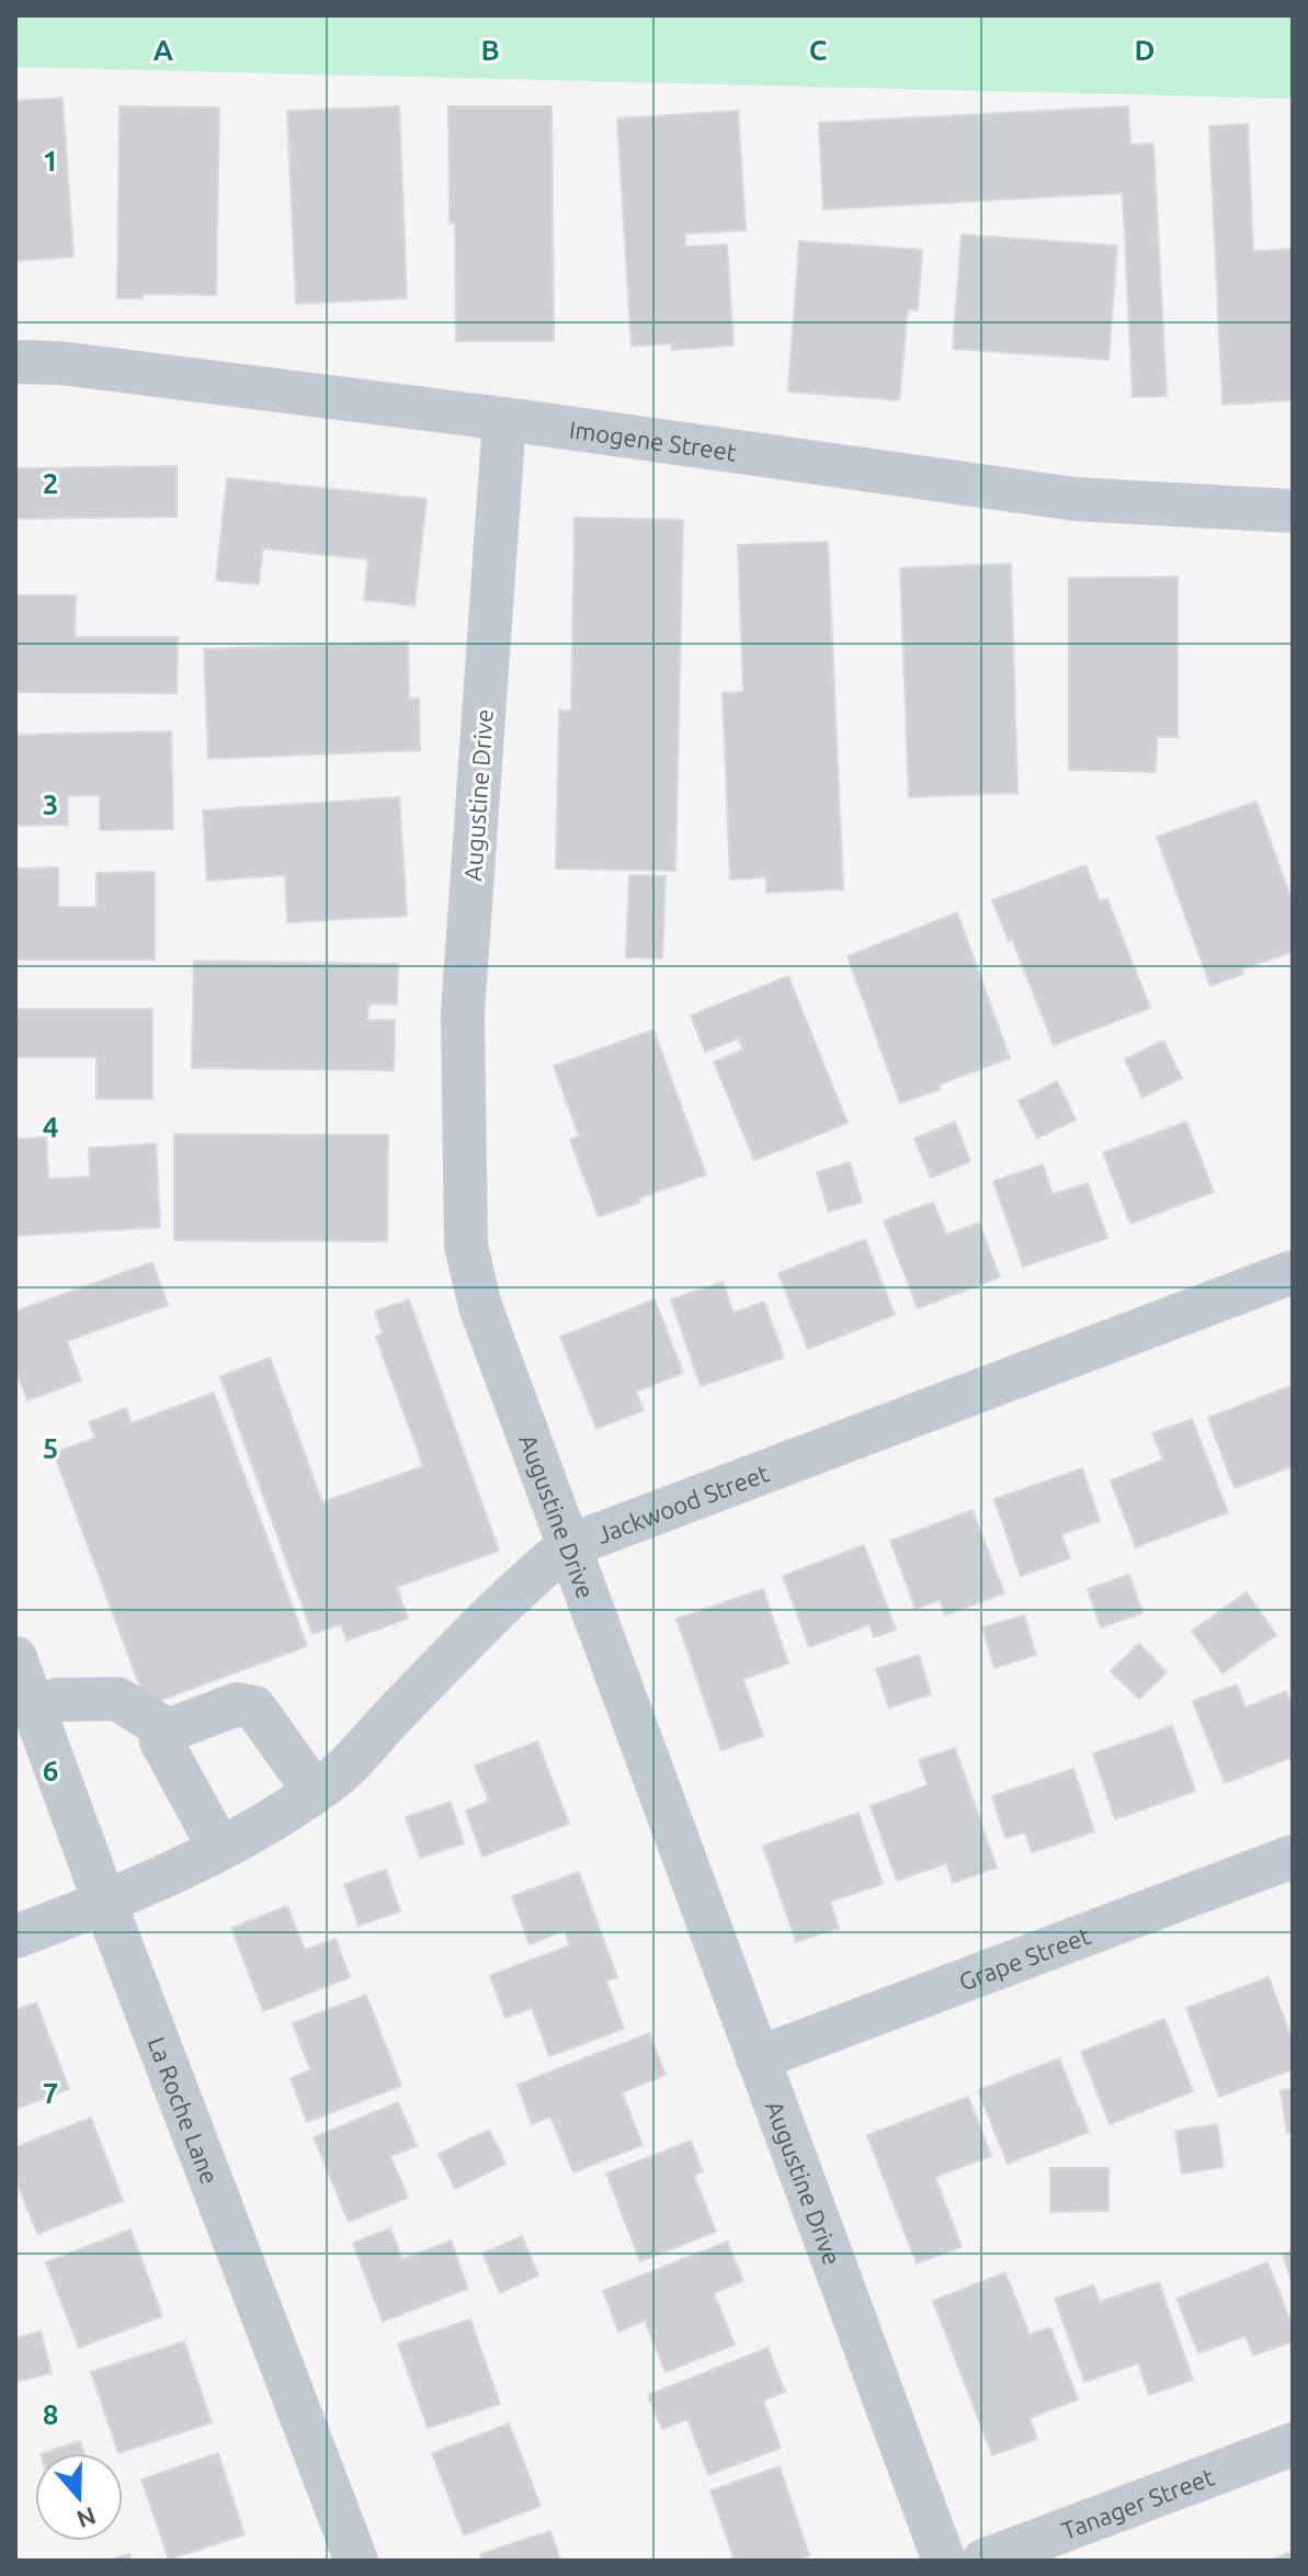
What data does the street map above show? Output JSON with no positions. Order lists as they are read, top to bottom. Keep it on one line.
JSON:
{"streets":{"street":["Imogene Street","Augustine Drive","Jackwood Street","Grape Street","La Roche Lane","Tanager Street"]},"crossings":[["Imogene Street","Augustine Drive"],["Augustine Drive","Jackwood Street"],["Augustine Drive","Grape Street"],["Jackwood Street","La Roche Lane"]],"north":"bottom","grid":{"columns":["A","B","C","D"],"rows":["1","2","3","4","5","6","7","8"]}}
